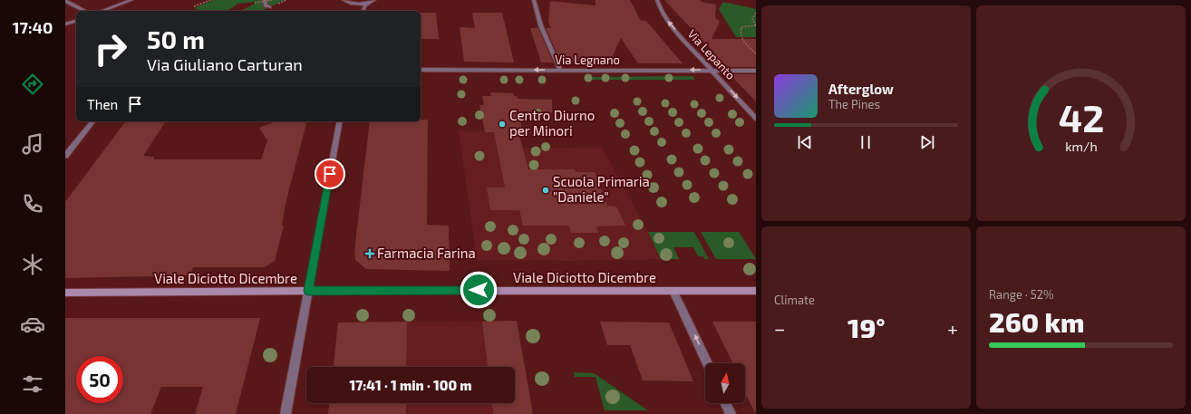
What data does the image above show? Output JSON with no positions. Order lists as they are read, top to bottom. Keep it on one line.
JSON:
{"streets":{"main road":["Viale Diciotto Dicembre"],"street":["Via Lepanto","Via Legnano"]},"crossings":[["Via Lepanto","Via Legnano"]],"one_way":["Via Legnano"],"places":{"other":["Centro Diurno per Minori","Scuola Primaria \"Daniele\""],"health":["Farmacia Farina"]},"north":"top","page":{"tabs":"17:40","turn":["50 m","Via Giuliano Carturan"],"song":["Afterglow","The Pines"],"then":"Then","tile":["Climate",["Range · 52%","260 km"]],"heat":["−","19°","+"],"limit":"50","trip":"17:41 · 1 min · 100 m","gauge":["42","km/h"]}}
